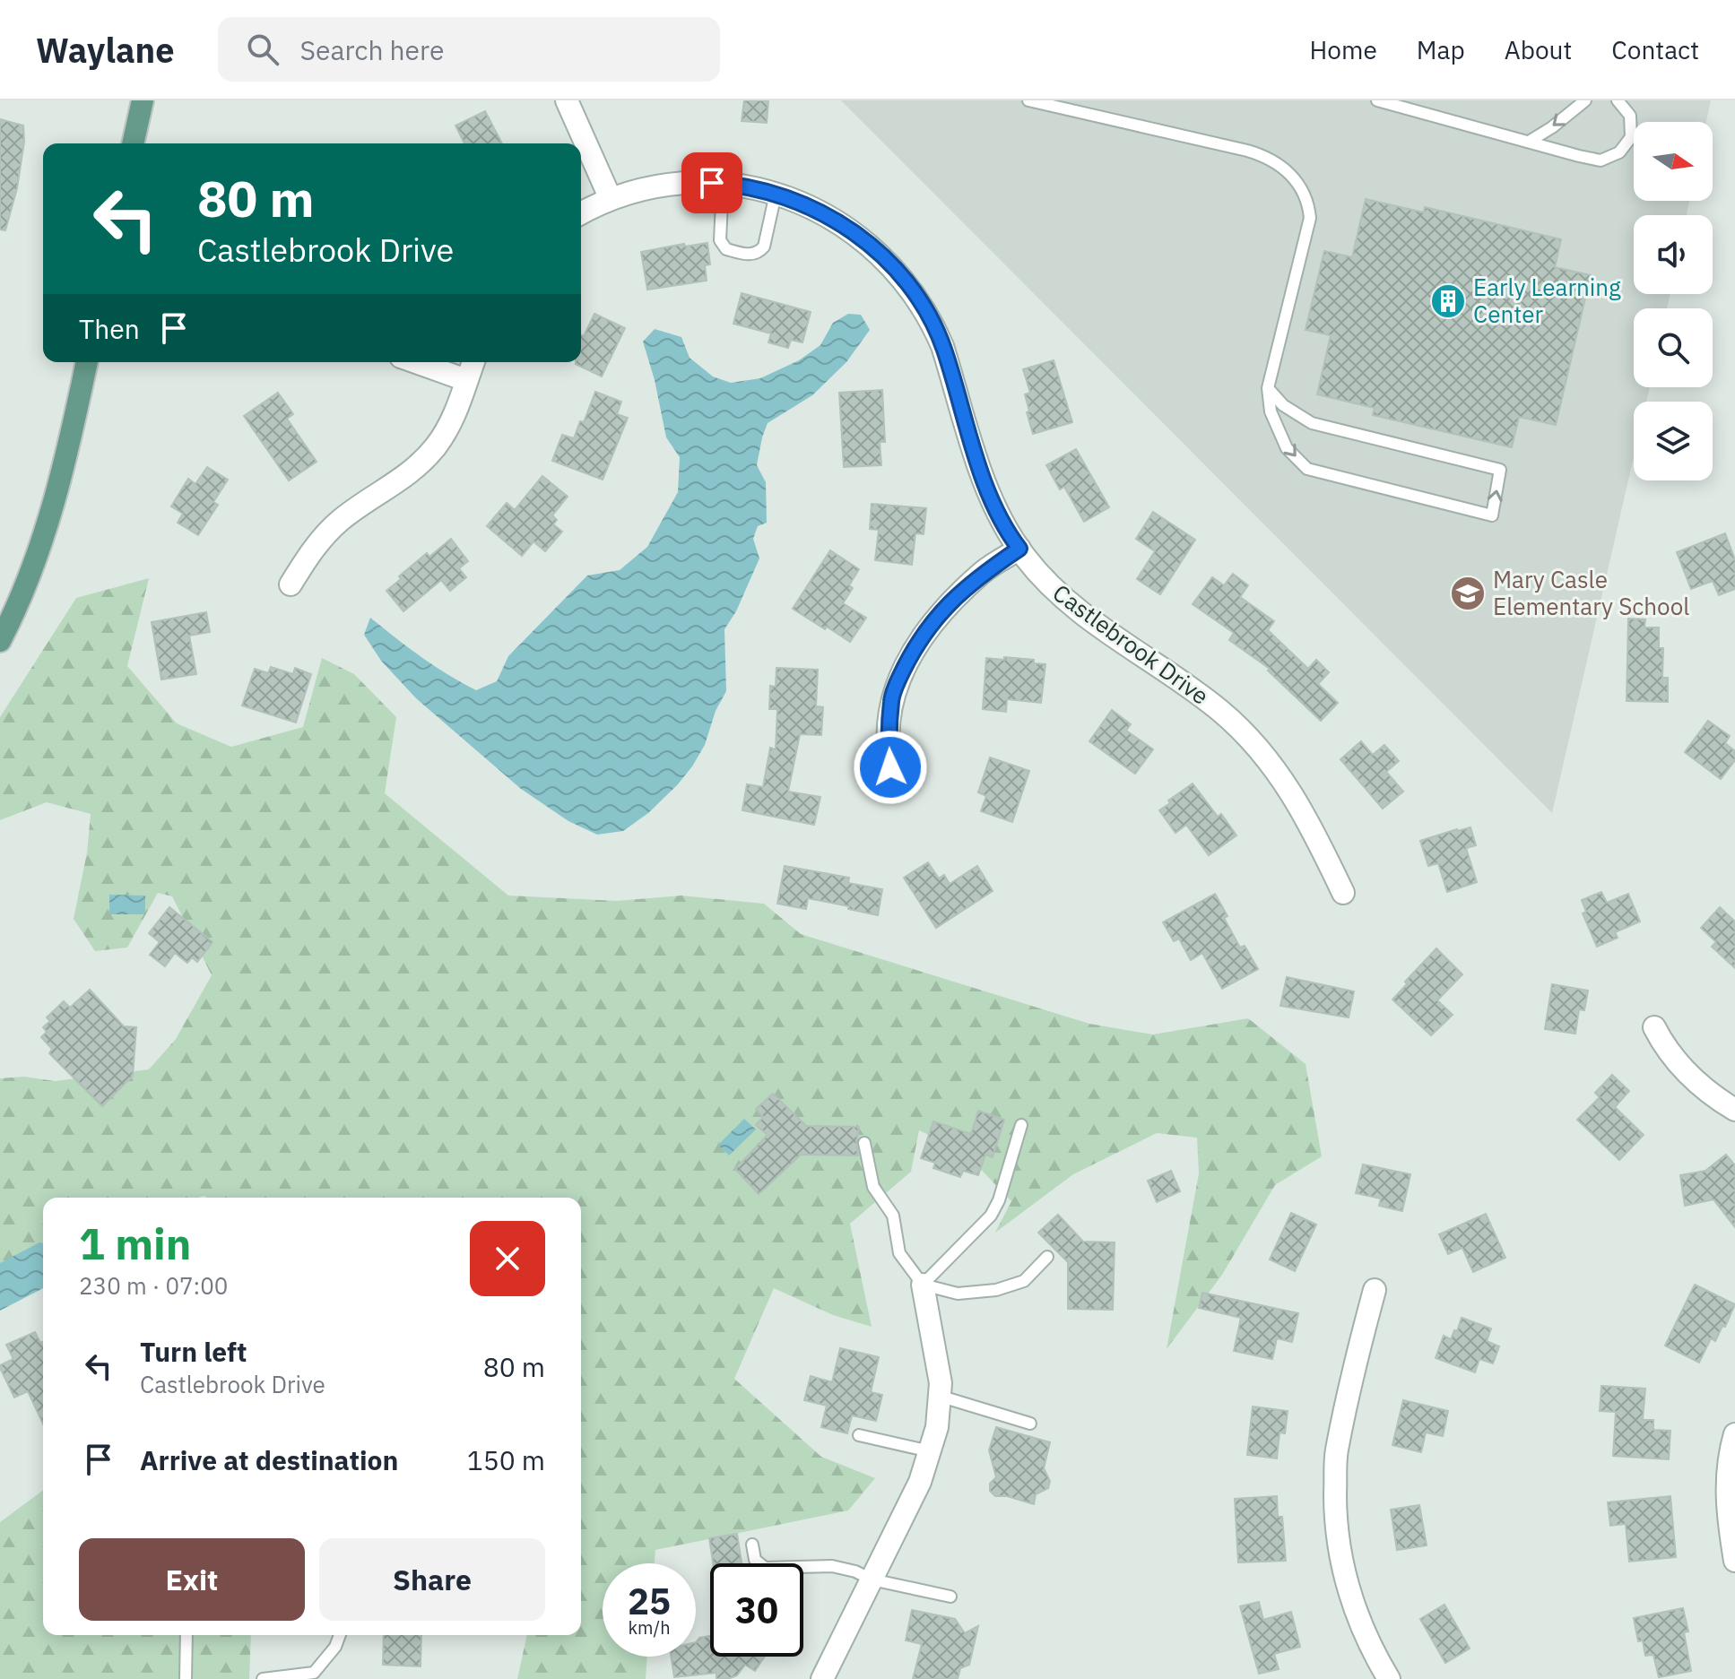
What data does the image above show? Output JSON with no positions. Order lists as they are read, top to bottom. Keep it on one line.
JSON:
{"streets":{"street":["Castlebrook Drive"]},"places":{"building":["Early Learning Center"],"school or university":["Mary Casle Elementary School"]},"north":"right","page":{"header":"Waylane","search":"Search here","nav":["Home","Map","About","Contact"],"turn":["80 m","Castlebrook Drive"],"then":"Then","heading":["1 min","230 m · 07:00"],"list":[{"name":"Turn left","note":"Castlebrook Drive","value":"80 m"},{"name":"Arrive at destination","value":"150 m"}],"buttons":["Exit","Share"],"speed":"25 km/h","limit":"30"}}
